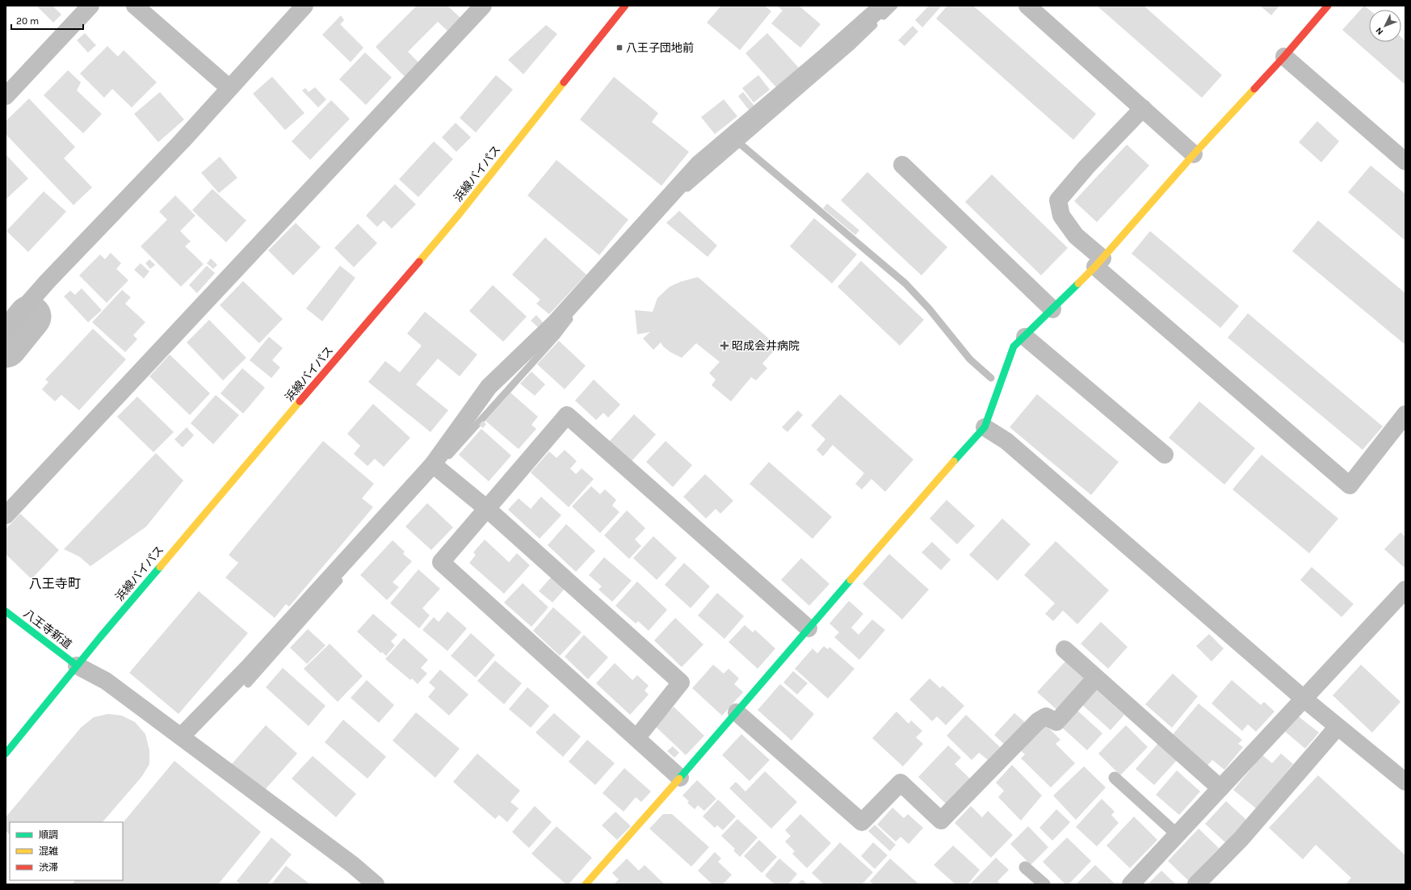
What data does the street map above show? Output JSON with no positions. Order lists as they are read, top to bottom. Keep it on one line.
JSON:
{"streets":{"main road":["浜線バイパス","八王寺新道"]},"crossings":[["浜線バイパス","八王寺新道"]],"districts":["八王寺町"],"places":{"transit":["八王子団地前"],"health":["昭成会井病院"]},"legend":["順調","混雑","渋滞"],"scale_bar":"20 m","north":"bottom left"}
